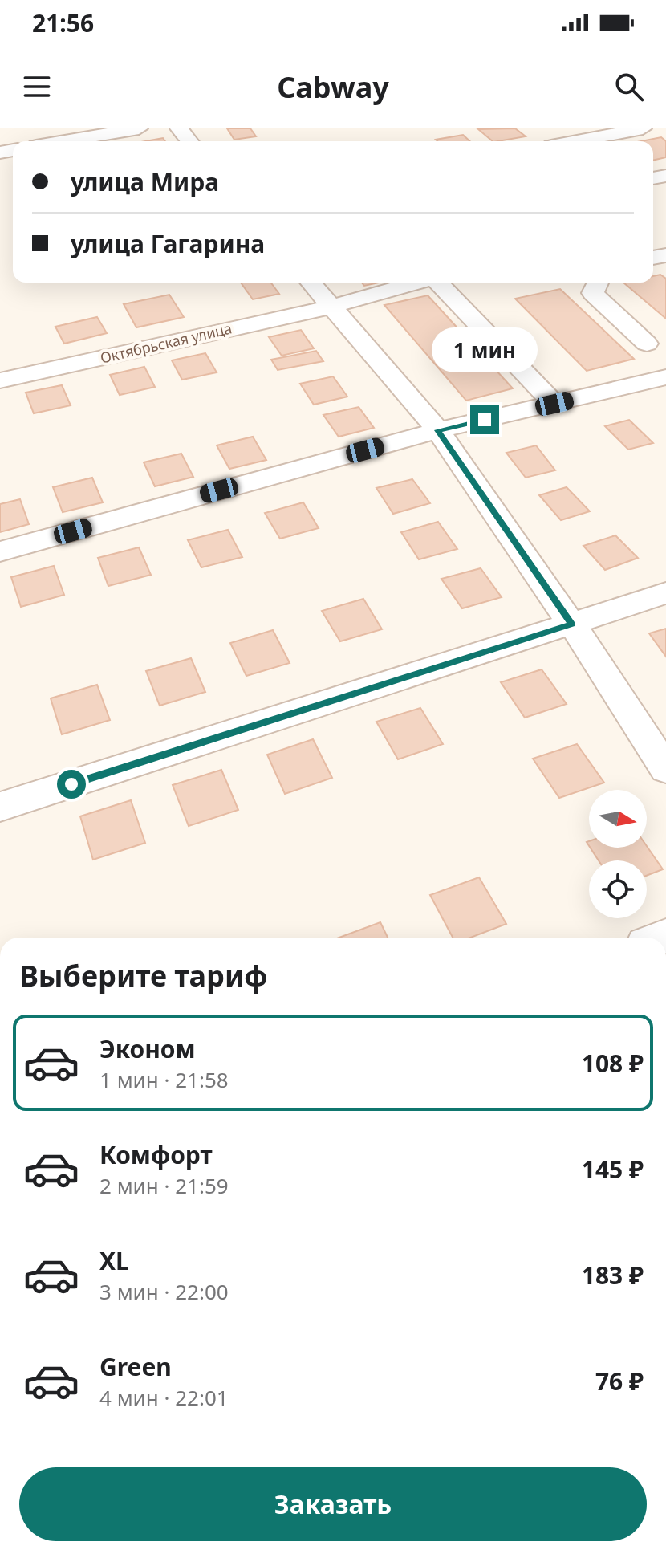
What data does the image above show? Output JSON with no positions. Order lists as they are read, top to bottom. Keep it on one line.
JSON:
{"streets":{"street":["Октябрьская улица"]},"north":"right","page":{"status":"21:56","header":"Cabway","banner":["улица Мира","улица Гагарина"],"bubble":"1 мин","heading":"Выберите тариф","list":[{"name":"Эконом","note":"1 мин · 21:58","value":"108 ₽"},{"name":"Комфорт","note":"2 мин · 21:59","value":"145 ₽"},{"name":"XL","note":"3 мин · 22:00","value":"183 ₽"},{"name":"Green","note":"4 мин · 22:01","value":"76 ₽"}],"buttons":"Заказать"}}
